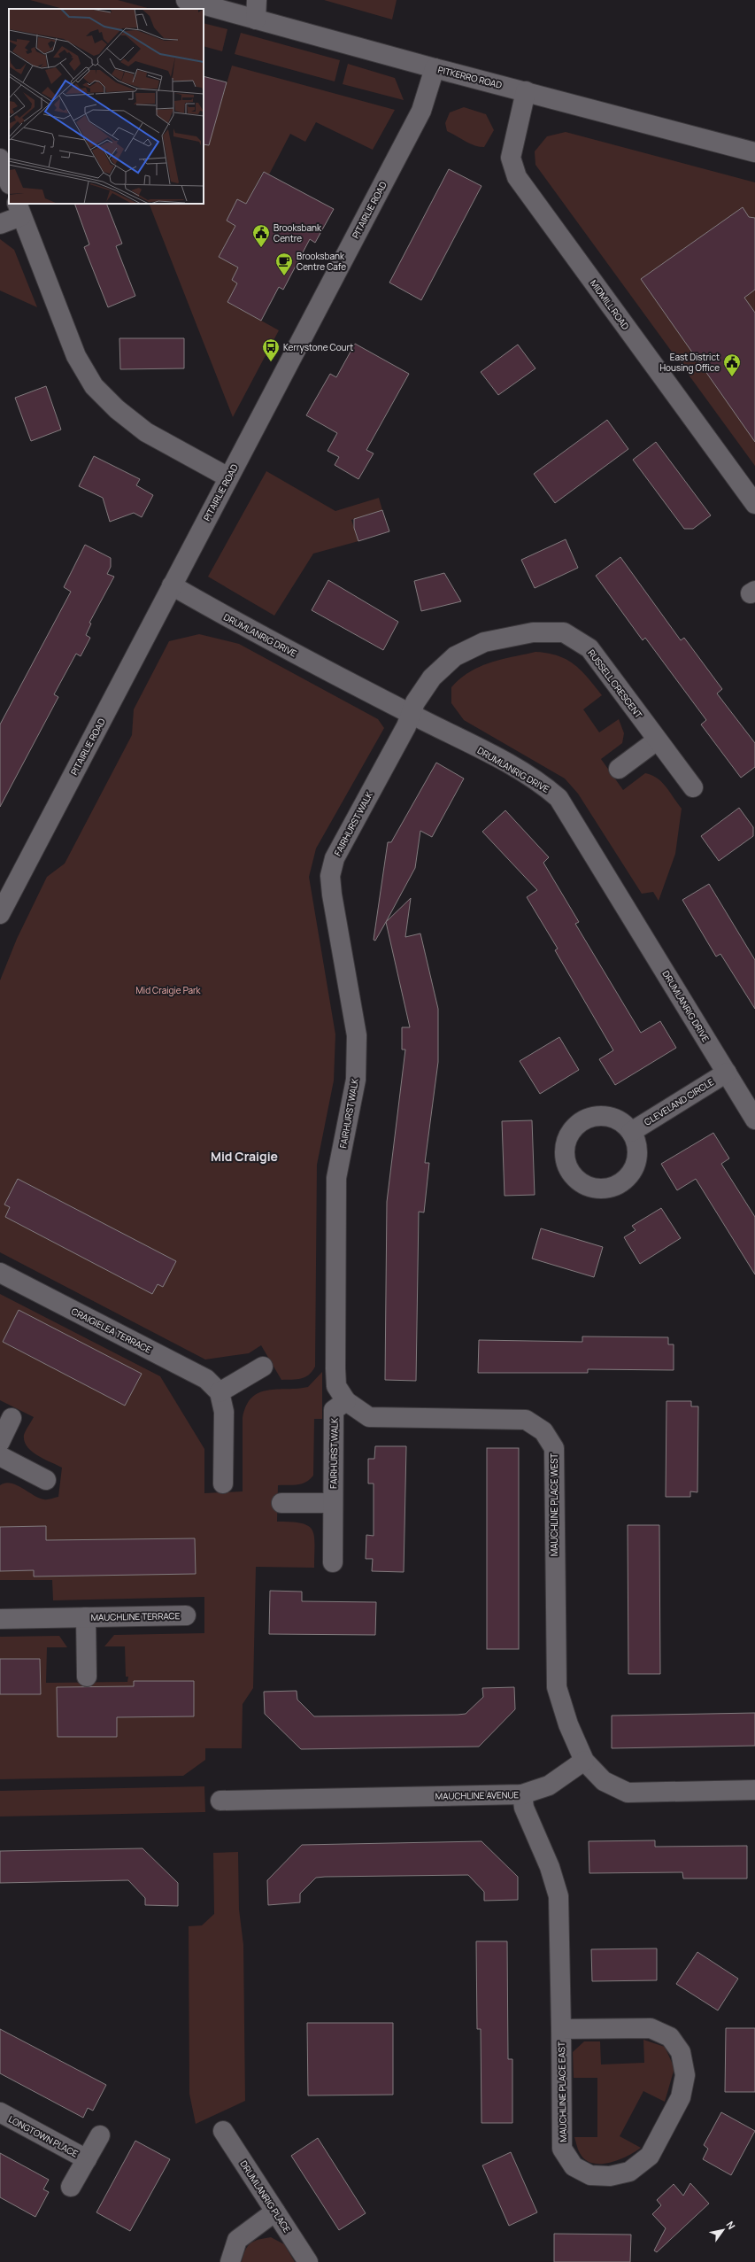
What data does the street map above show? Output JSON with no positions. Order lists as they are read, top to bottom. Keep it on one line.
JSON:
{"streets":{"street":["PITKERRO ROAD","PITAIRLIE ROAD","MIDMILL ROAD","DRUMLANRIG DRIVE","RUSSELL CRESCENT","FAIRHURST WALK","CLEVELAND CIRCLE","CRAIGIELEA TERRACE","MAUCHLINE PLACE WEST","MAUCHLINE TERRACE","MAUCHLINE AVENUE","MAUCHLINE PLACE EAST","LONGTOWN PLACE","DRUMLANRIG PLACE"]},"crossings":[["PITKERRO ROAD","PITAIRLIE ROAD"],["PITKERRO ROAD","MIDMILL ROAD"],["PITAIRLIE ROAD","DRUMLANRIG DRIVE"],["DRUMLANRIG DRIVE","RUSSELL CRESCENT"],["DRUMLANRIG DRIVE","FAIRHURST WALK"],["DRUMLANRIG DRIVE","CLEVELAND CIRCLE"],["RUSSELL CRESCENT","FAIRHURST WALK"],["FAIRHURST WALK","MAUCHLINE PLACE WEST"],["MAUCHLINE PLACE WEST","MAUCHLINE AVENUE"],["MAUCHLINE AVENUE","MAUCHLINE PLACE EAST"]],"districts":["Mid Craigie"],"parks":["Mid Craigie Park"],"places":{"public building":["Brooksbank Centre","East District Housing Office"],"cafe":["Brooksbank Centre Cafe"],"bus stop":["Kerrystone Court"]},"north":"top right"}
